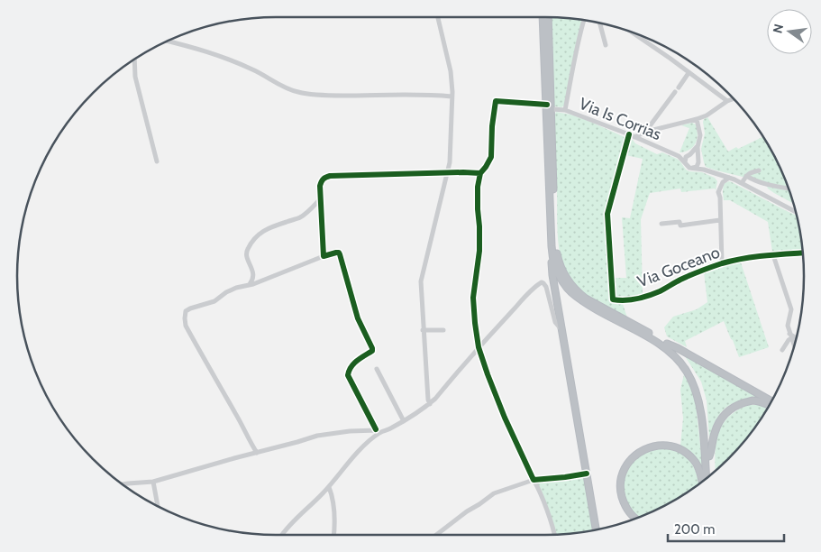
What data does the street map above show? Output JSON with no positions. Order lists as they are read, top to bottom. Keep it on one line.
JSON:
{"streets":{"street":["Via Is Corrias","Via Goceano"]},"crossings":[["Via Is Corrias","Via Goceano"]],"scale_bar":"200 m","north":"left"}
